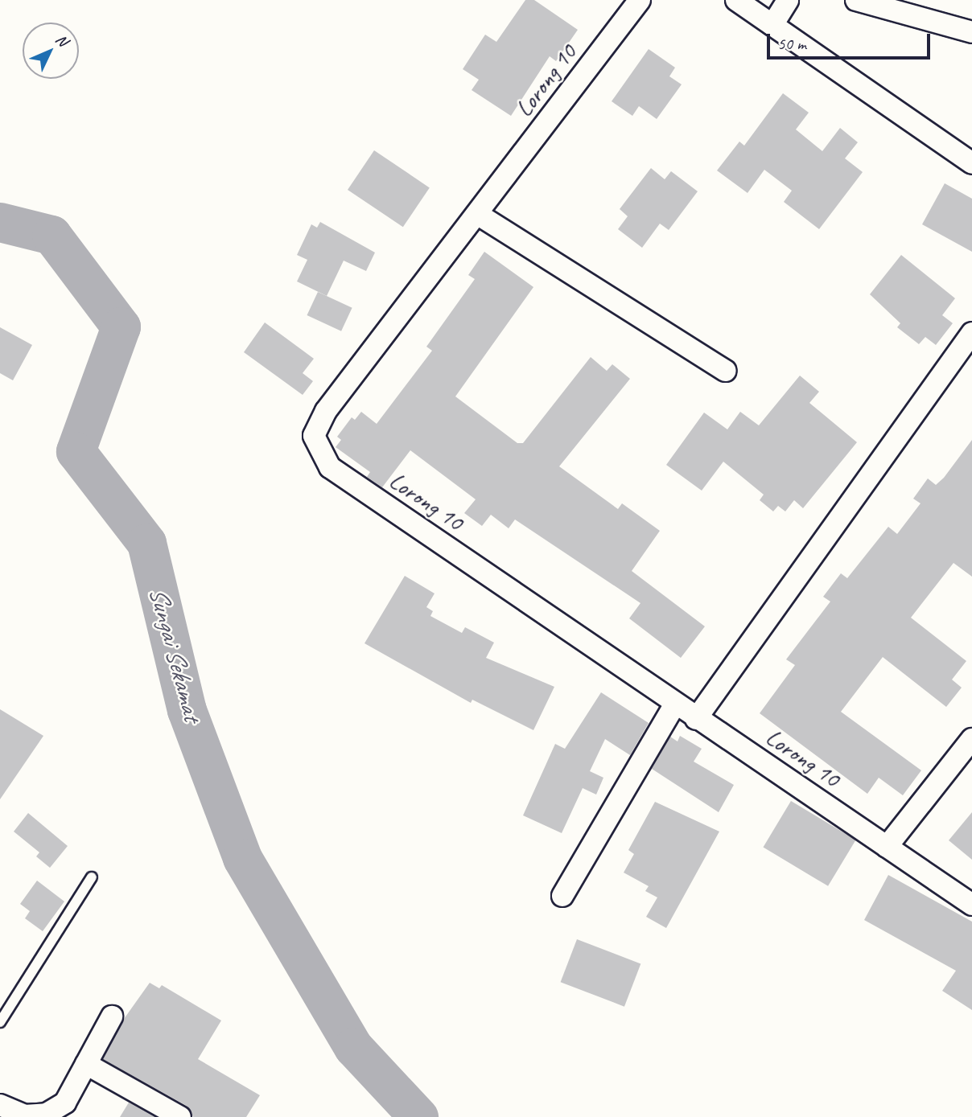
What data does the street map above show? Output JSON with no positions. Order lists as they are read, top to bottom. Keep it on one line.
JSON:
{"streets":{"street":["Lorong 10"]},"water":["Sungai Sekamat"],"scale_bar":"50 m","north":"top right"}
